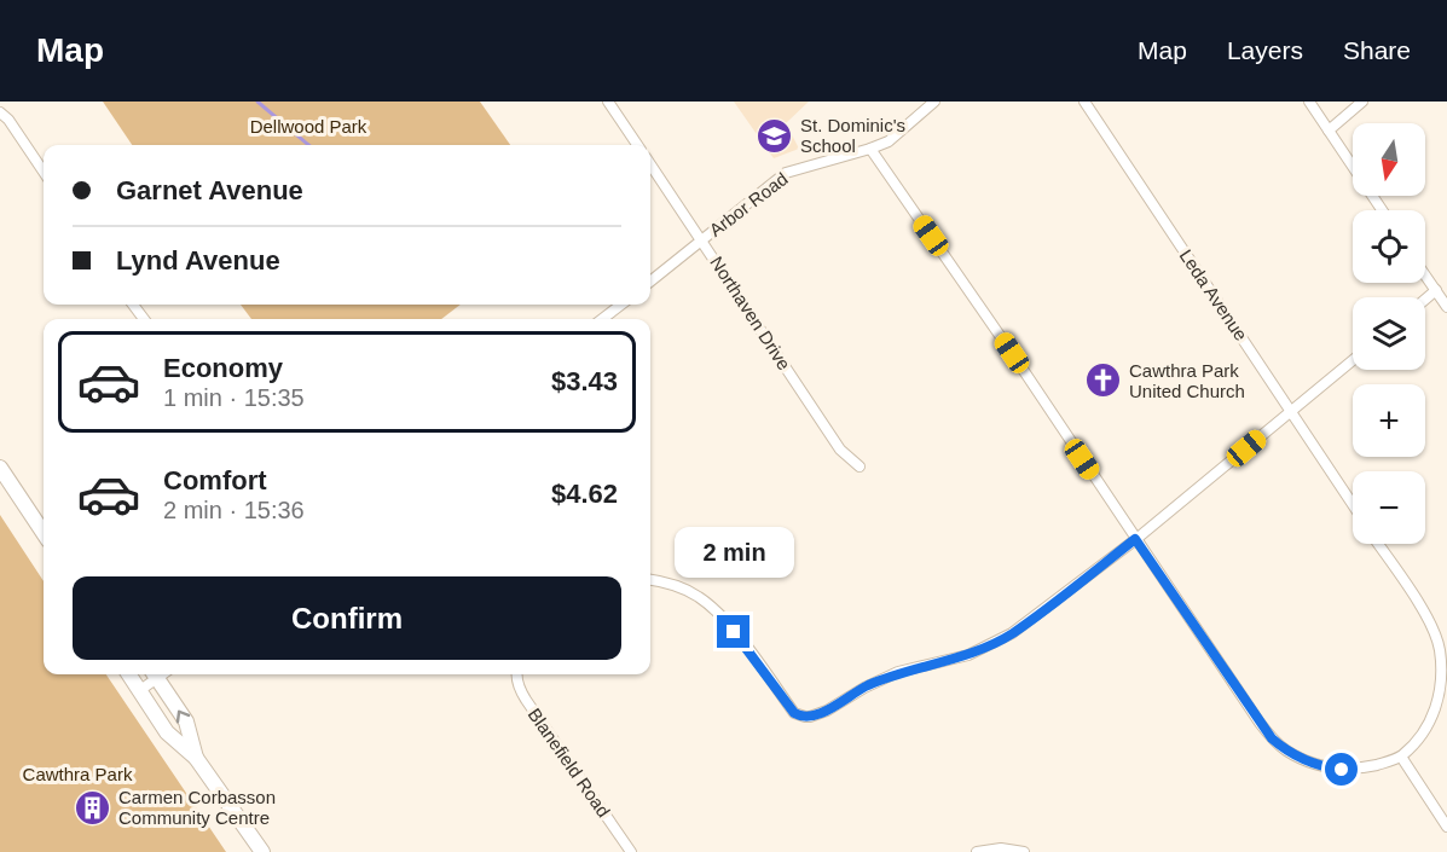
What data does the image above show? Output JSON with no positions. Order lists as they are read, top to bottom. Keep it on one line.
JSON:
{"streets":{"street":["Arbor Road","Leda Avenue","Northaven Drive","Blanefield Road"]},"crossings":[["Arbor Road","Northaven Drive"]],"parks":["Dellwood Park","Cawthra Park"],"places":{"school or university":["St. Dominic's School"],"church":["Cawthra Park United Church"],"building":["Carmen Corbasson Community Centre"]},"north":"bottom","page":{"header":"Map","nav":["Map","Layers","Share"],"map_buttons":["+","−"],"banner":["Garnet Avenue","Lynd Avenue"],"list":[{"name":"Economy","note":"1 min · 15:35","value":"$3.43"},{"name":"Comfort","note":"2 min · 15:36","value":"$4.62"}],"bubble":"2 min","buttons":"Confirm"}}
